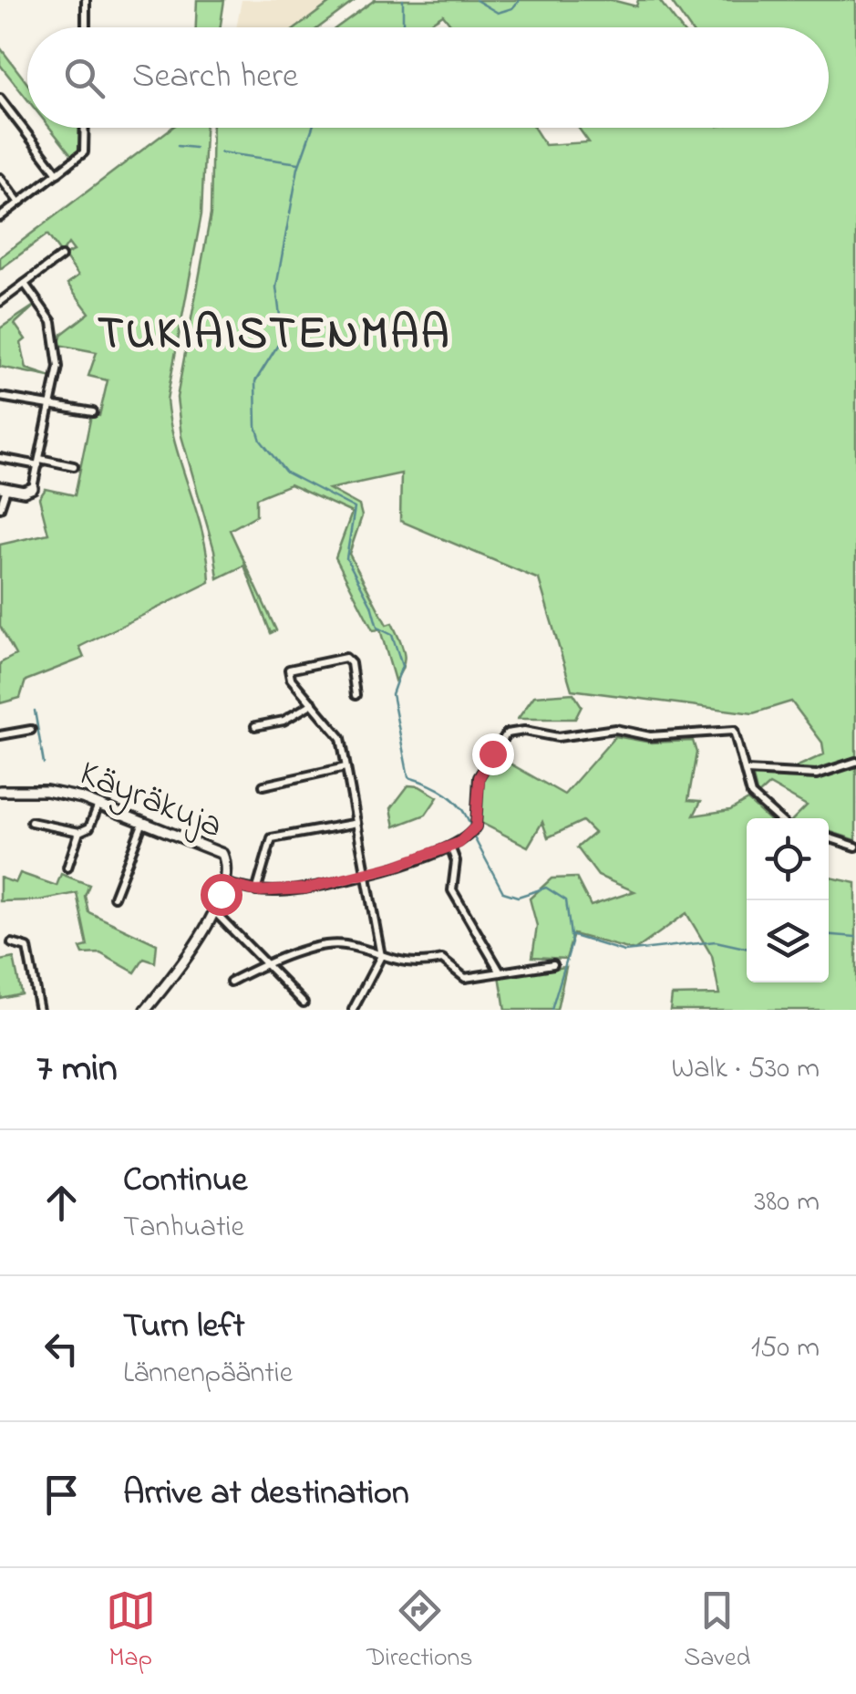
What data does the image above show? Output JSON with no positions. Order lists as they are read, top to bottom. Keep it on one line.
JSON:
{"streets":{"street":["Käyräkuja"]},"districts":["TUKIAISTENMAA"],"page":{"search":"Search here","heading":["7 min","Walk · 530 m"],"list":[["Continue","Tanhuatie","380 m"],["Turn left","Lännenpääntie","150 m"],"Arrive at destination"],"nav":["Map","Directions","Saved"]}}
